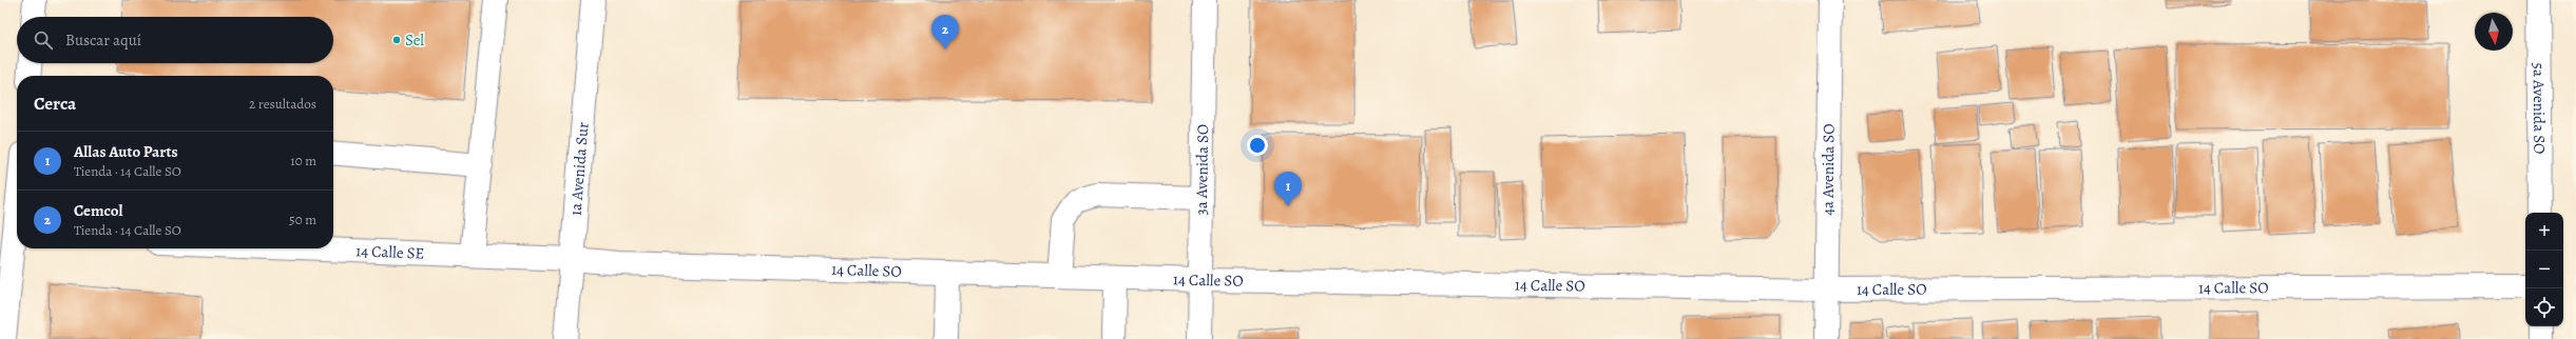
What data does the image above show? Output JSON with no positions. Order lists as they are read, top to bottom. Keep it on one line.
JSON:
{"streets":{"street":["5a Avenida SO","1a Avenida Sur","3a Avenida SO","4a Avenida SO","14 Calle SE","14 Calle SO"]},"crossings":[["1a Avenida Sur","14 Calle SE"],["1a Avenida Sur","14 Calle SO"],["3a Avenida SO","14 Calle SO"],["4a Avenida SO","14 Calle SO"],["14 Calle SE","14 Calle SO"]],"places":["Sel"],"north":"bottom","page":{"pins":["2","1"],"search":"Buscar aquí","heading":["Cerca","2 resultados"],"list":[{"mark":"1","name":"Allas Auto Parts","note":"Tienda · 14 Calle SO","value":"10 m"},{"mark":"2","name":"Cemcol","note":"Tienda · 14 Calle SO","value":"50 m"}],"map_buttons":["+","−"]}}
